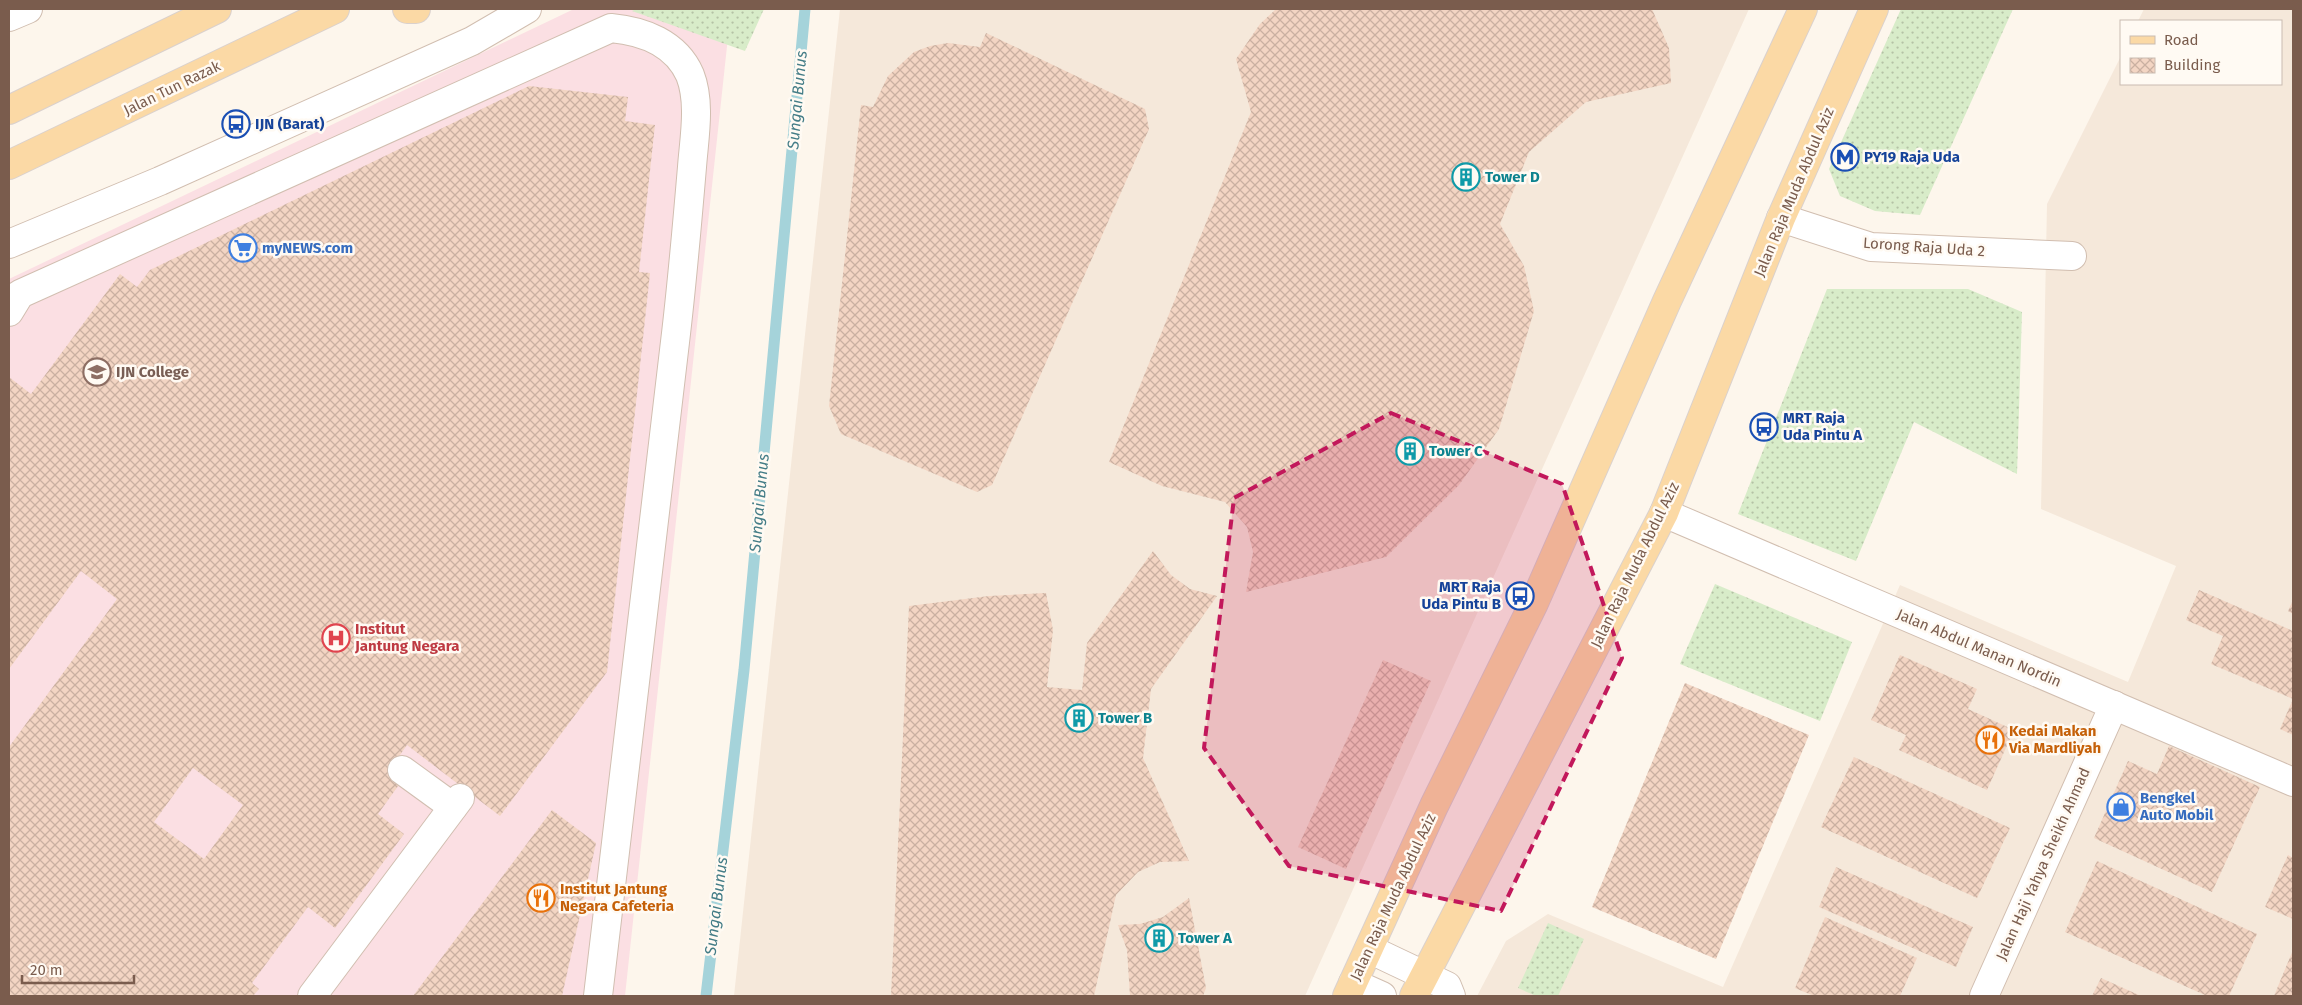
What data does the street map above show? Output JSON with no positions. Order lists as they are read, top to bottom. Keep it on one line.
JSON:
{"streets":{"main road":["Jalan Tun Razak","Jalan Raja Muda Abdul Aziz"],"street":["Lorong Raja Uda 2","Jalan Abdul Manan Nordin","Jalan Haji Yahya Sheikh Ahmad"]},"crossings":[["Jalan Raja Muda Abdul Aziz","Lorong Raja Uda 2"],["Jalan Raja Muda Abdul Aziz","Jalan Abdul Manan Nordin"],["Jalan Abdul Manan Nordin","Jalan Haji Yahya Sheikh Ahmad"]],"water":["Sungai Bunus"],"places":{"bus stop":["IJN (Barat)","MRT Raja Uda Pintu A","MRT Raja Uda Pintu B"],"metro station":["PY19 Raja Uda"],"building":["Tower D","Tower C","Tower B","Tower A"],"supermarket":["myNEWS.com"],"school or university":["IJN College"],"hospital":["Institut Jantung Negara"],"restaurant":["Kedai Makan Via Mardliyah","Institut Jantung Negara Cafeteria"],"shop":["Bengkel Auto Mobil"]},"legend":["Road","Building"],"scale_bar":"20 m"}
